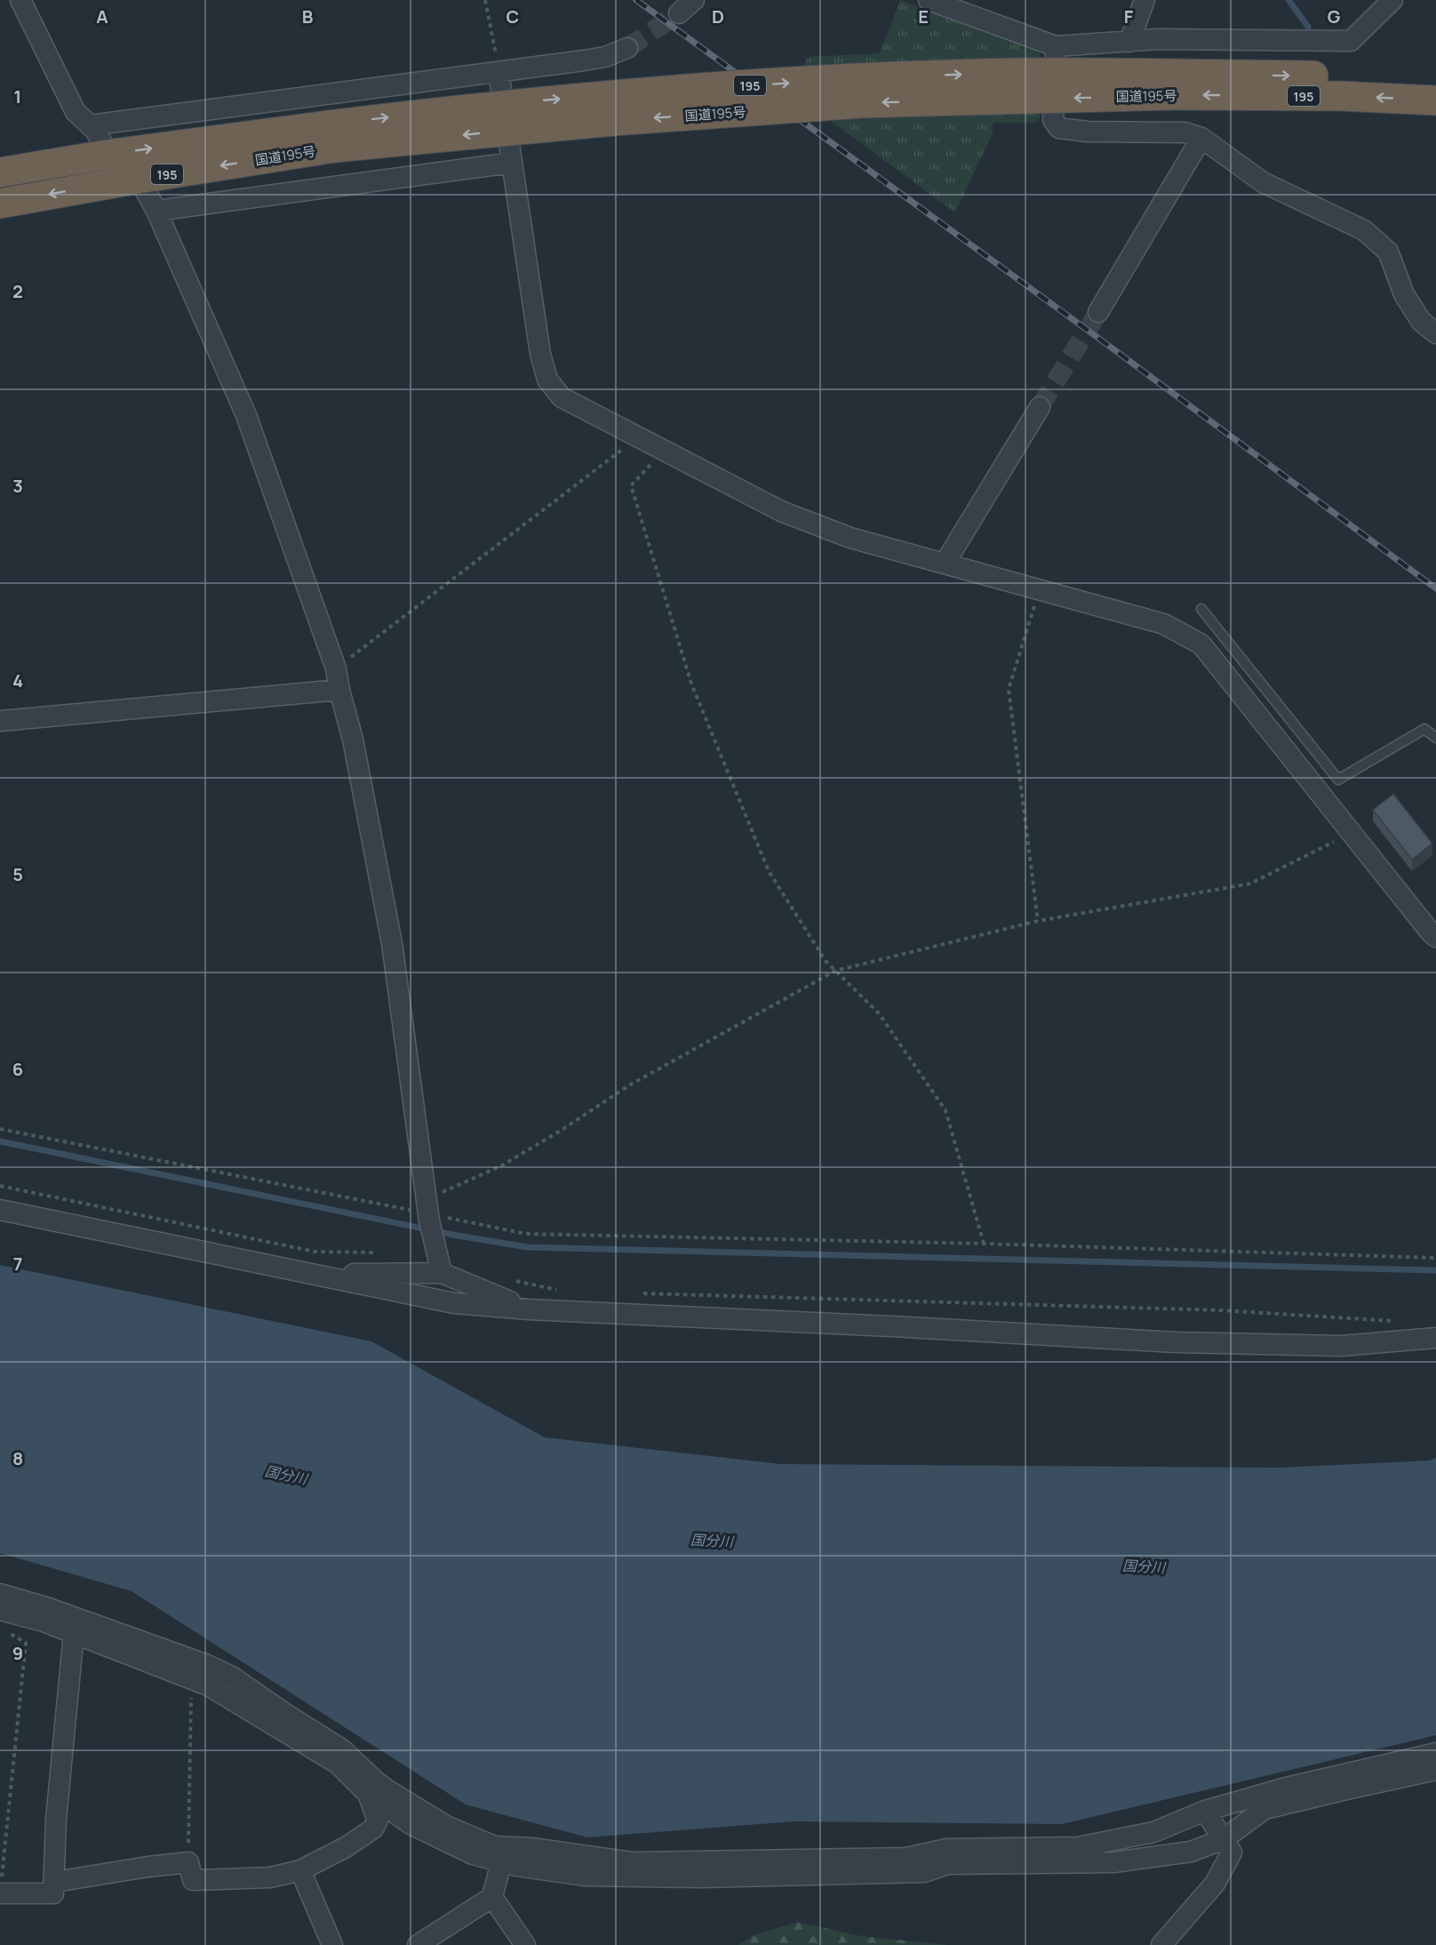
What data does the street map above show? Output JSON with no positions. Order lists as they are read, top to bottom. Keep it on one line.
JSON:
{"streets":{"highway":["195","国道195号"]},"water":["国分川"],"grid":{"columns":["A","B","C","D","E","F","G"],"rows":["1","2","3","4","5","6","7","8","9"]}}
